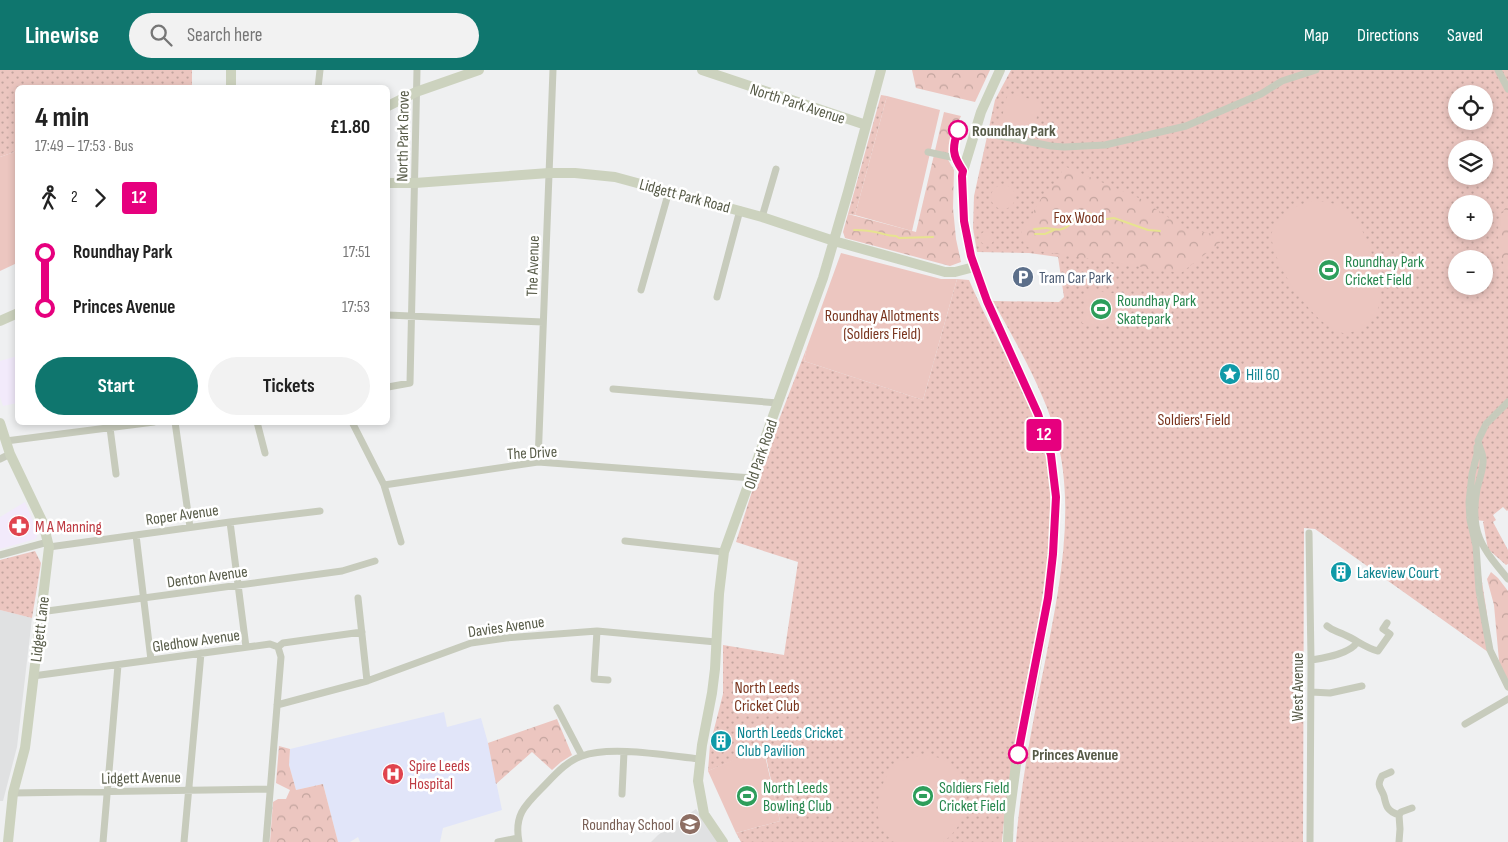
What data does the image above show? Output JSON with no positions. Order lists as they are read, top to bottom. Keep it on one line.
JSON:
{"streets":{"street":["North Park Avenue","North Park Grove","Lidgett Park Road","The Avenue","The Drive","Old Park Road","Roper Avenue","Denton Avenue","Davies Avenue","Lidgett Lane","Gledhow Avenue","West Avenue","Lidgett Avenue"]},"crossings":[["North Park Avenue","Old Park Road"],["North Park Grove","Lidgett Park Road"],["Lidgett Park Road","The Avenue"],["Lidgett Park Road","Old Park Road"],["The Avenue","The Drive"],["The Drive","Old Park Road"],["Old Park Road","Davies Avenue"],["Roper Avenue","Lidgett Lane"],["Denton Avenue","Lidgett Lane"],["Lidgett Lane","Gledhow Avenue"],["Lidgett Lane","Lidgett Avenue"]],"parks":["Fox Wood","Roundhay Allotments (Soldiers Field)","Soldiers' Field","North Leeds Cricket Club"],"places":{"other":["Roundhay Park","Princes Avenue"],"sports":["Roundhay Park Cricket Field","Roundhay Park Skatepark","North Leeds Bowling Club","Soldiers Field Cricket Field"],"parking":["Tram Car Park"],"place":["Hill 60"],"pharmacy":["M A Manning"],"building":["Lakeview Court","North Leeds Cricket Club Pavilion"],"hospital":["Spire Leeds Hospital"],"school or university":["Roundhay School"]},"lines":["bus line 12"],"page":{"header":"Linewise","search":"Search here","nav":["Map","Directions","Saved"],"on_map":"12","map_buttons":["+","−"],"heading":["4 min","17:49 – 17:53 · Bus","£1.80"],"legs":["2","12"],"list":[{"name":"Roundhay Park","value":"17:51"},{"name":"Princes Avenue","value":"17:53"}],"buttons":["Start","Tickets"]}}
